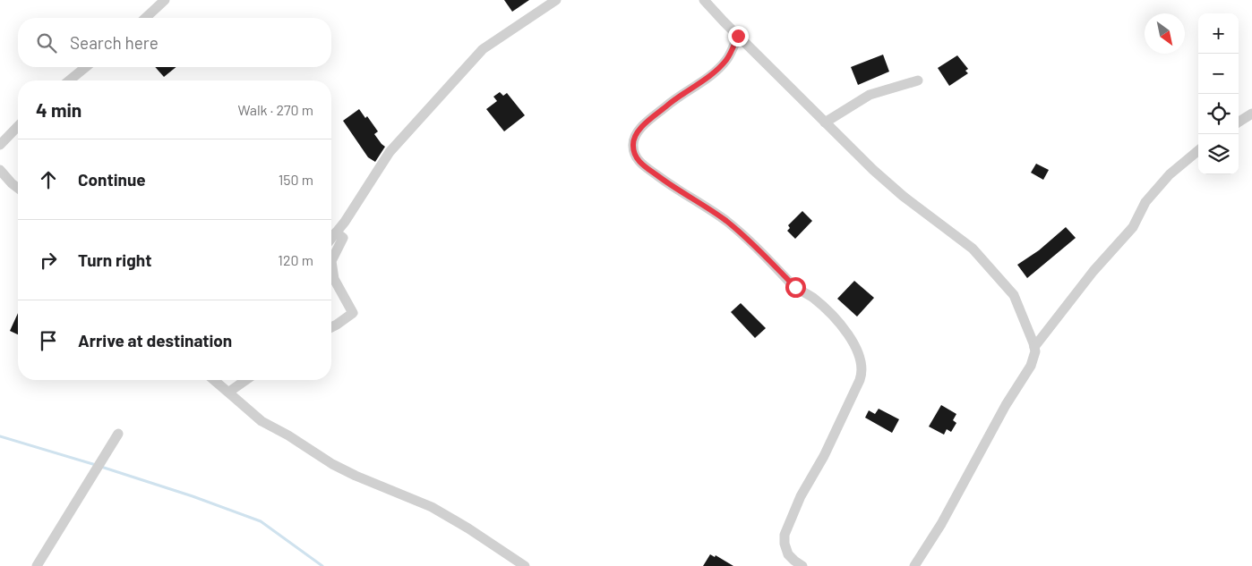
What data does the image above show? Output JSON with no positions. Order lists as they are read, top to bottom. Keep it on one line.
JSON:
{"north":"bottom right","page":{"map_buttons":["+","−"],"search":"Search here","heading":["4 min","Walk · 270 m"],"list":[["Continue","150 m"],["Turn right","120 m"],"Arrive at destination"]}}
